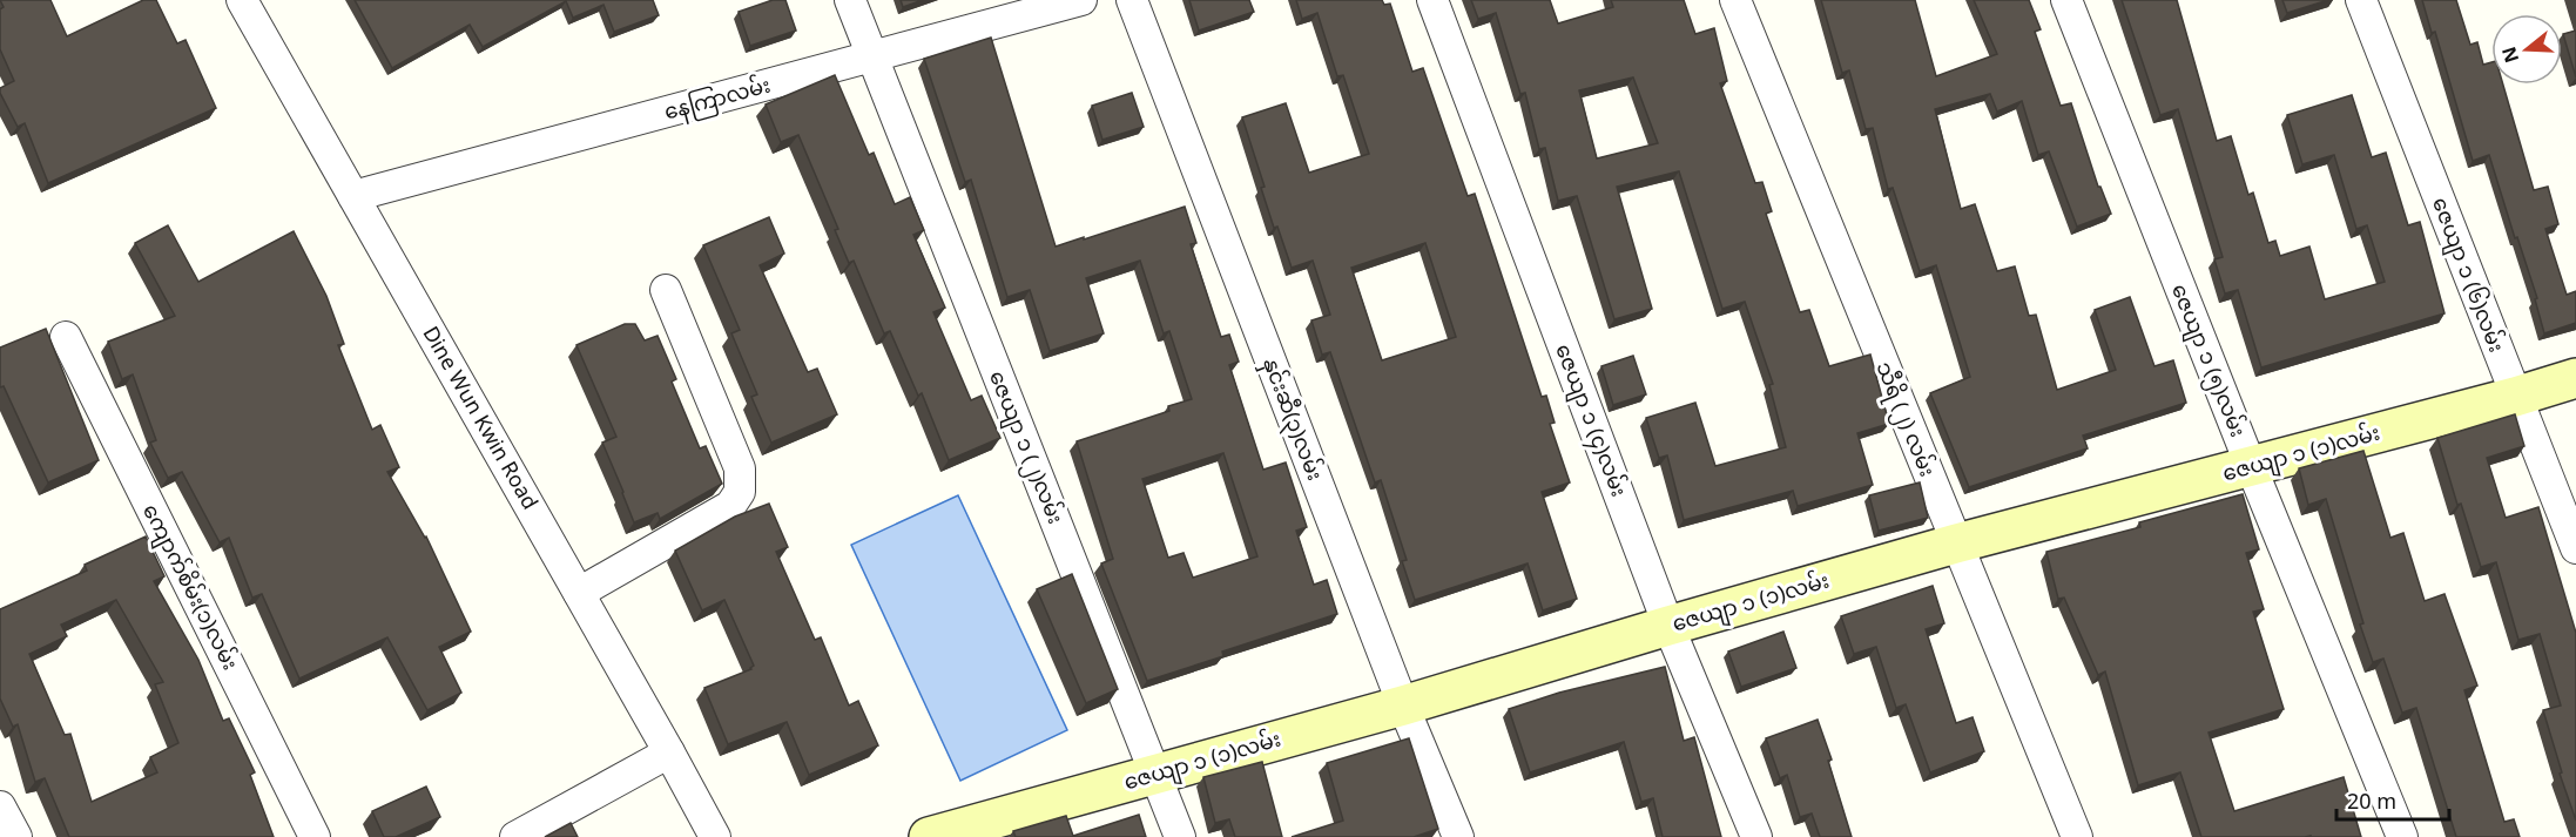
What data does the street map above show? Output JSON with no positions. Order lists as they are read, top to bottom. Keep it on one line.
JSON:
{"streets":{"street":["နေကြာလမ်း","ဇေယျာ ၁ (၆)လမ်း","ဇေယျာ ၁ (၅)လမ်း","Dine Wun Kwin Road","နှင်းဆီ(၃)လမ်း","သီရိ (၂) လမ်း","ဇေယျာ ၁ (၄)လမ်း","ဇေယျာ ၁ (၂)လမ်း","ဇေယျာ ၁ (၁)လမ်း","ကျောက်စိမ်း(၁)လမ်း"]},"crossings":[["နေကြာလမ်း","Dine Wun Kwin Road"],["နေကြာလမ်း","ဇေယျာ ၁ (၂)လမ်း"],["ဇေယျာ ၁ (၆)လမ်း","ဇေယျာ ၁ (၁)လမ်း"],["ဇေယျာ ၁ (၅)လမ်း","ဇေယျာ ၁ (၁)လမ်း"],["နှင်းဆီ(၃)လမ်း","ဇေယျာ ၁ (၁)လမ်း"],["သီရိ (၂) လမ်း","ဇေယျာ ၁ (၁)လမ်း"],["ဇေယျာ ၁ (၄)လမ်း","ဇေယျာ ၁ (၁)လမ်း"],["ဇေယျာ ၁ (၂)လမ်း","ဇေယျာ ၁ (၁)လမ်း"]],"scale_bar":"20 m","north":"left"}
